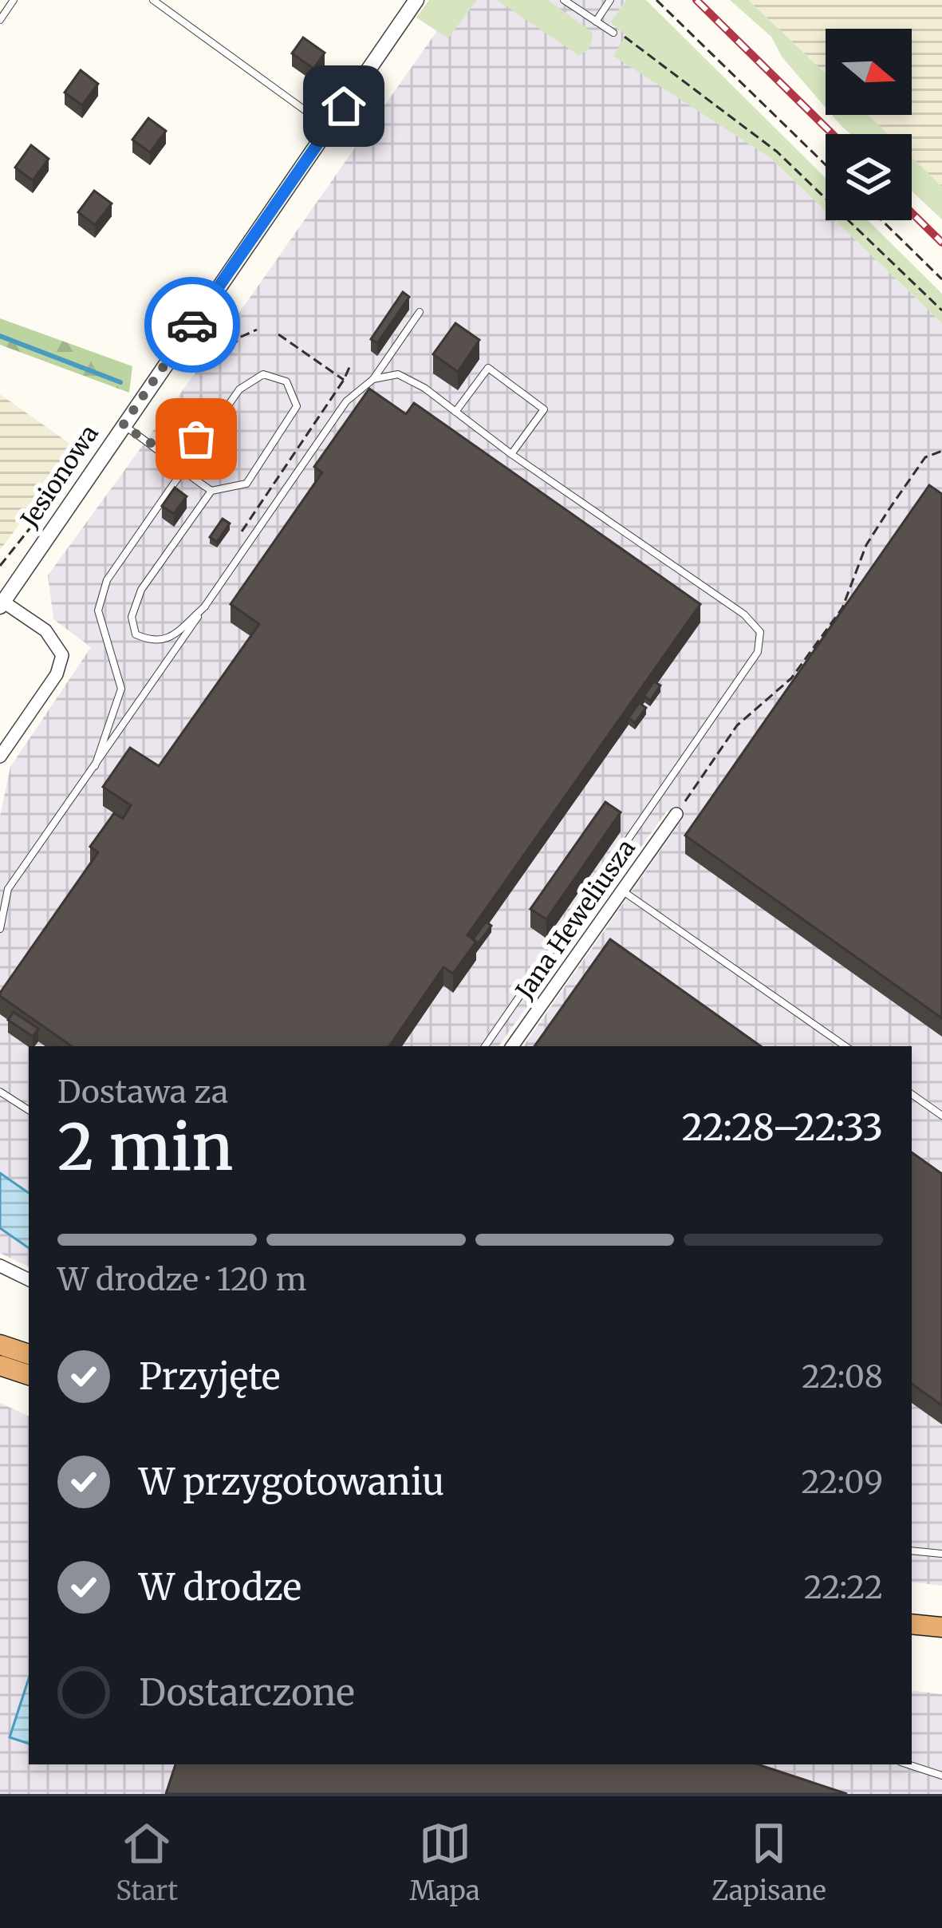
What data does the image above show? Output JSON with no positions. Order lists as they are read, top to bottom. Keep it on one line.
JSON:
{"streets":{"street":["Jesionowa","Jana Heweliusza"]},"north":"right","page":{"heading":["2 min","Dostawa za","22:28–22:33"],"bar":"W drodze · 120 m","list":[["Przyjęte","22:08"],["W przygotowaniu","22:09"],["W drodze","22:22"],"Dostarczone"],"tabs":["Start","Mapa","Zapisane"]}}
